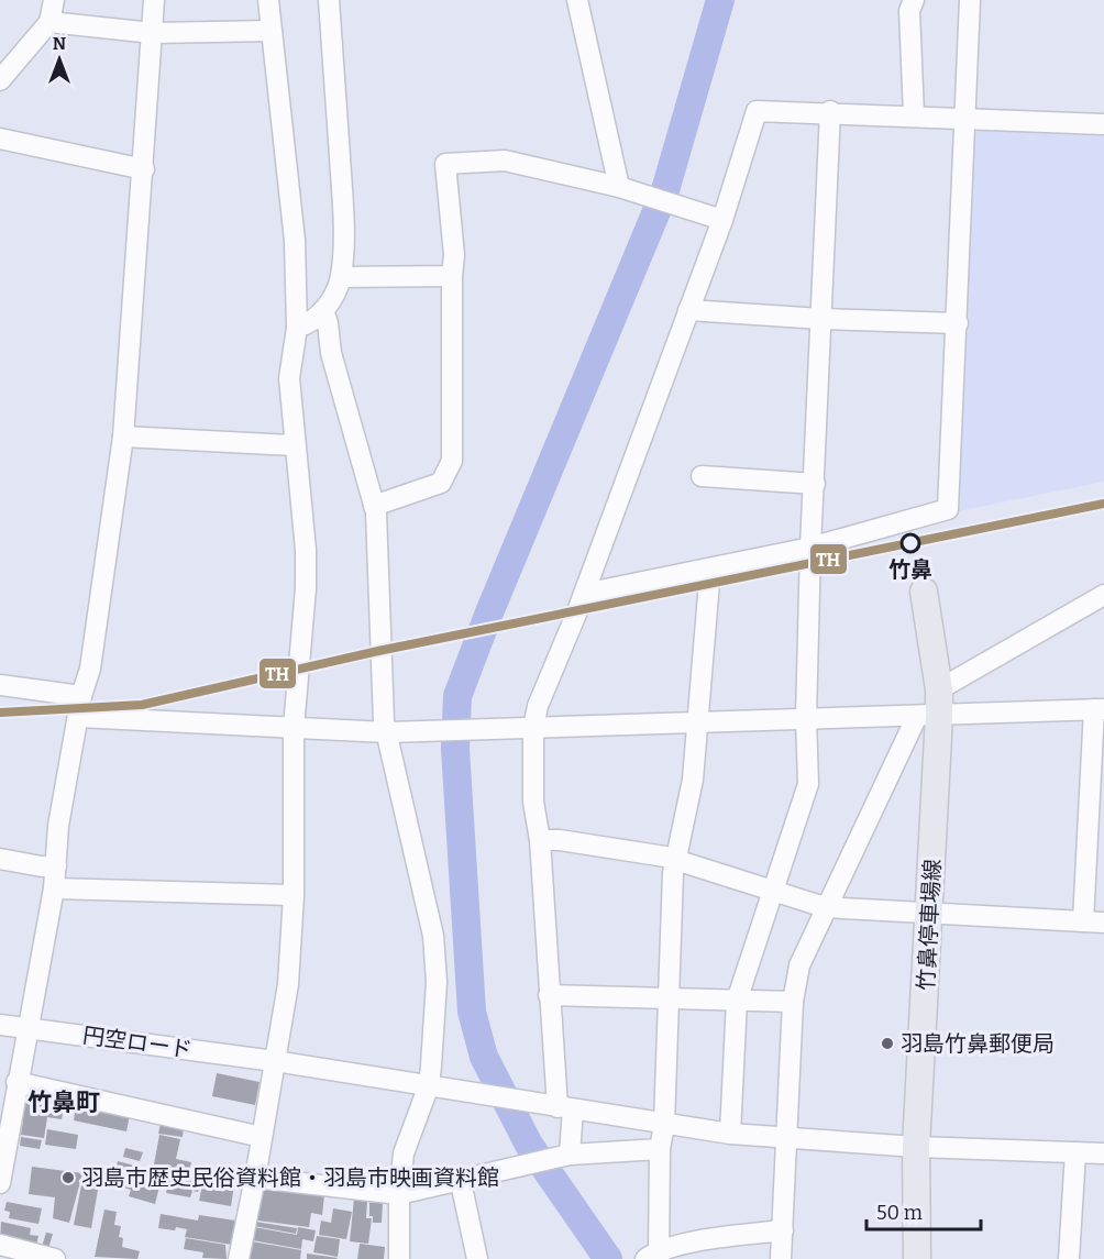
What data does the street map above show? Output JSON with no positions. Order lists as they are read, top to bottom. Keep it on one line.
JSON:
{"streets":{"main road":["竹鼻停車場線"],"street":["円空ロード"]},"crossings":[["竹鼻停車場線","円空ロード"]],"districts":["竹鼻町"],"places":["竹鼻","羽島竹鼻郵便局","羽島市歴史民俗資料館・羽島市映画資料館"],"lines":["transit line TH"],"scale_bar":"50 m","north":"top"}
